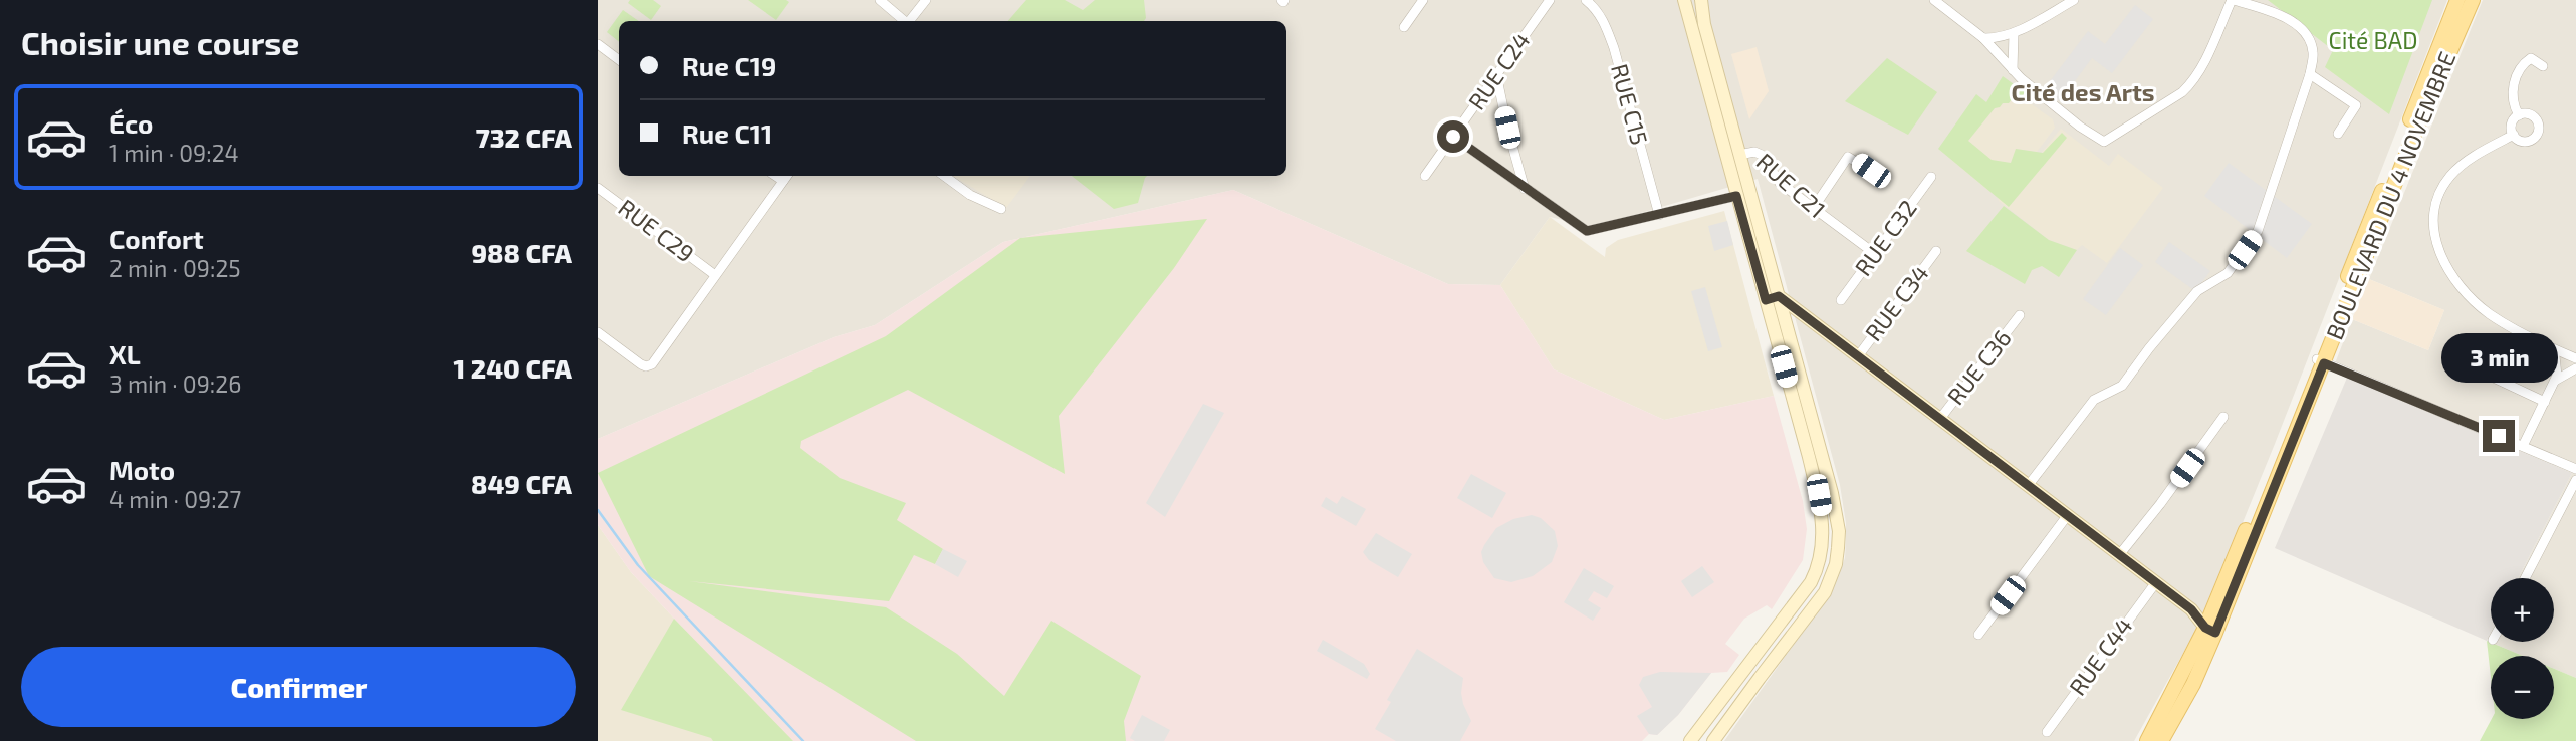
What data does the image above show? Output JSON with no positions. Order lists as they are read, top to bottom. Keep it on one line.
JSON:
{"streets":{"main road":["BOULEVARD DU 4 NOVEMBRE"],"street":["RUE C24","RUE C15","RUE C21","RUE C29","RUE C32","RUE C34","RUE C36","RUE C44"]},"crossings":[["RUE C21","RUE C32"]],"districts":["Cité des Arts"],"parks":["Cité BAD"],"page":{"heading":"Choisir une course","banner":["Rue C19","Rue C11"],"list":[{"name":"Éco","note":"1 min · 09:24","value":"732 CFA"},{"name":"Confort","note":"2 min · 09:25","value":"988 CFA"},{"name":"XL","note":"3 min · 09:26","value":"1 240 CFA"},{"name":"Moto","note":"4 min · 09:27","value":"849 CFA"}],"bubble":"3 min","map_buttons":["+","−"],"buttons":"Confirmer"}}
